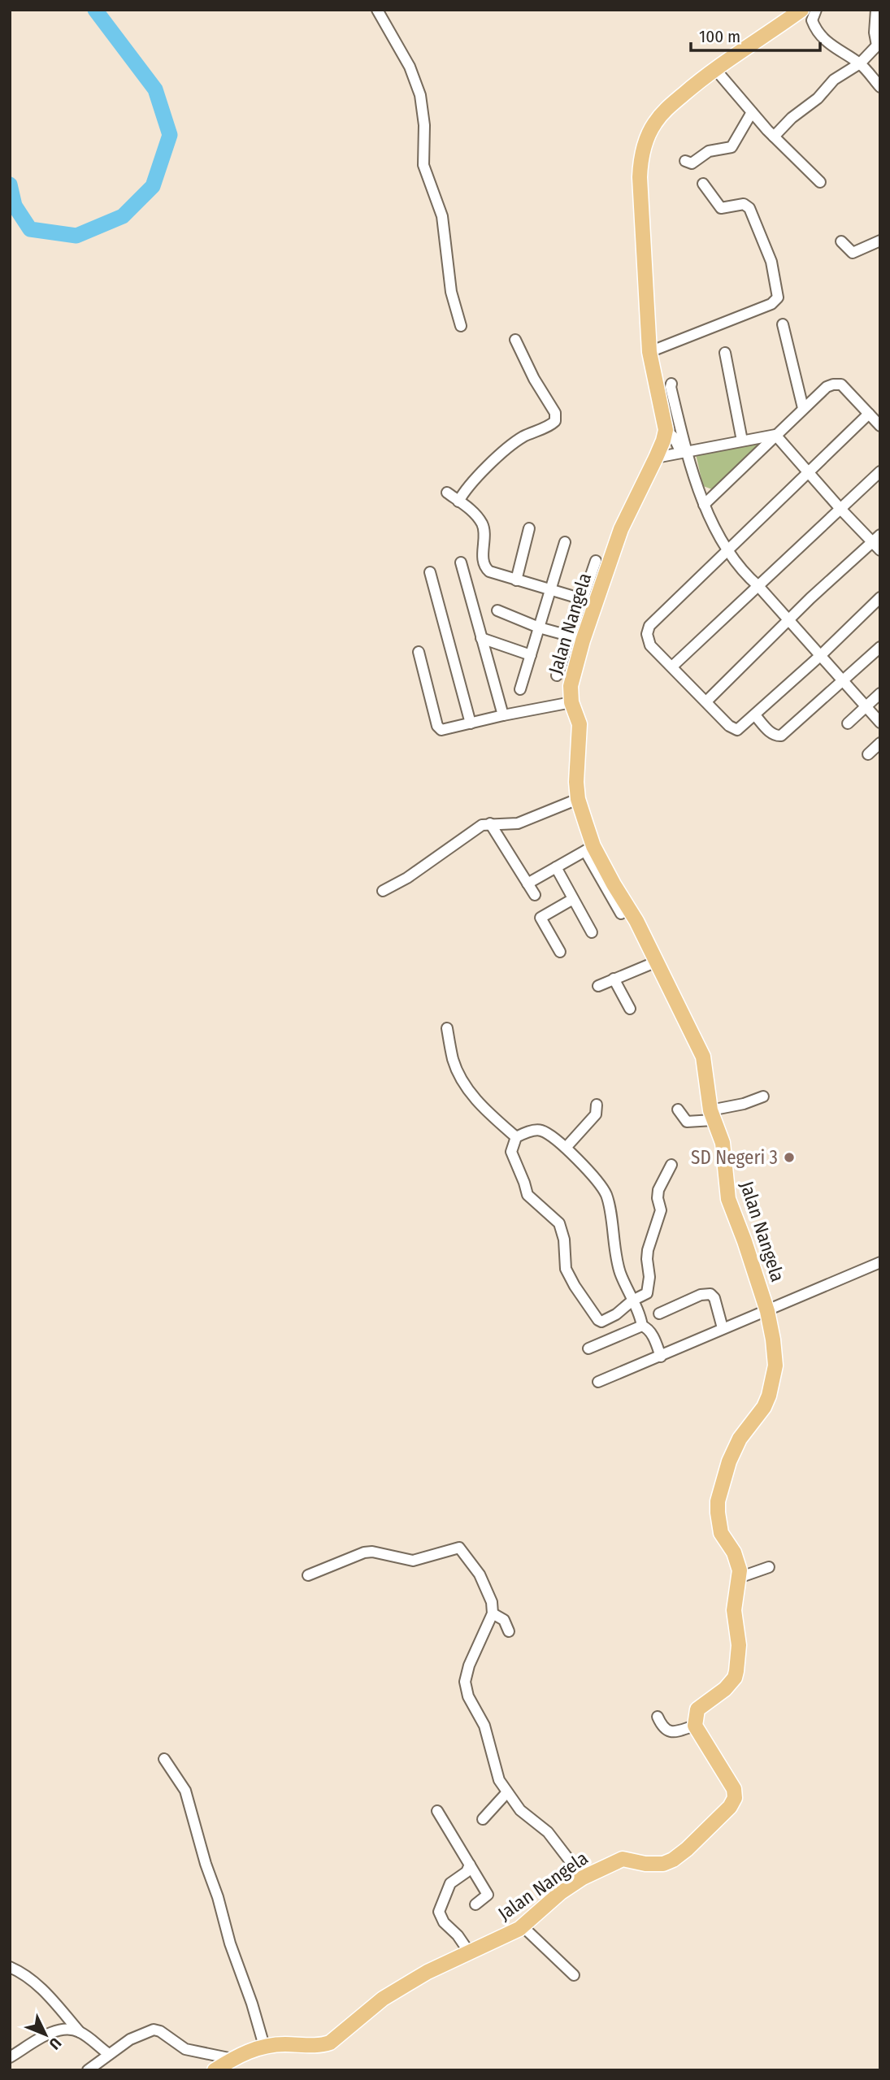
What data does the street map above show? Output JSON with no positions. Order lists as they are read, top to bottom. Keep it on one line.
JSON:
{"streets":{"main road":["Jalan Nangela"]},"places":["SD Negeri 3"],"scale_bar":"100 m","north":"bottom right"}
